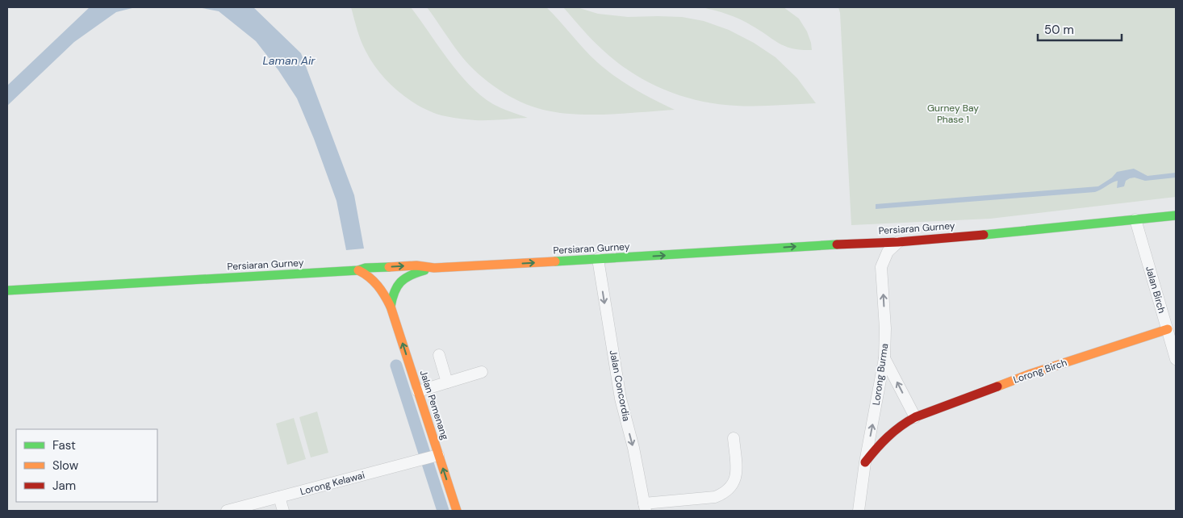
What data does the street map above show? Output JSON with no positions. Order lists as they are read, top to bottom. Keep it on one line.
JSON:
{"streets":{"main road":["Persiaran Gurney","Lorong Birch","Jalan Pemenang"],"street":["Jalan Birch","Lorong Burma","Jalan Concordia","Lorong Kelawai"]},"crossings":[["Persiaran Gurney","Jalan Birch"],["Persiaran Gurney","Lorong Burma"],["Persiaran Gurney","Jalan Concordia"],["Persiaran Gurney","Jalan Pemenang"],["Jalan Birch","Lorong Birch"],["Lorong Birch","Lorong Burma"],["Jalan Pemenang","Lorong Kelawai"]],"one_way":["Persiaran Gurney","Lorong Burma","Jalan Concordia","Jalan Pemenang"],"water":["Laman Air"],"parks":["Gurney Bay Phase 1"],"legend":["Fast","Slow","Jam"],"scale_bar":"50 m"}
